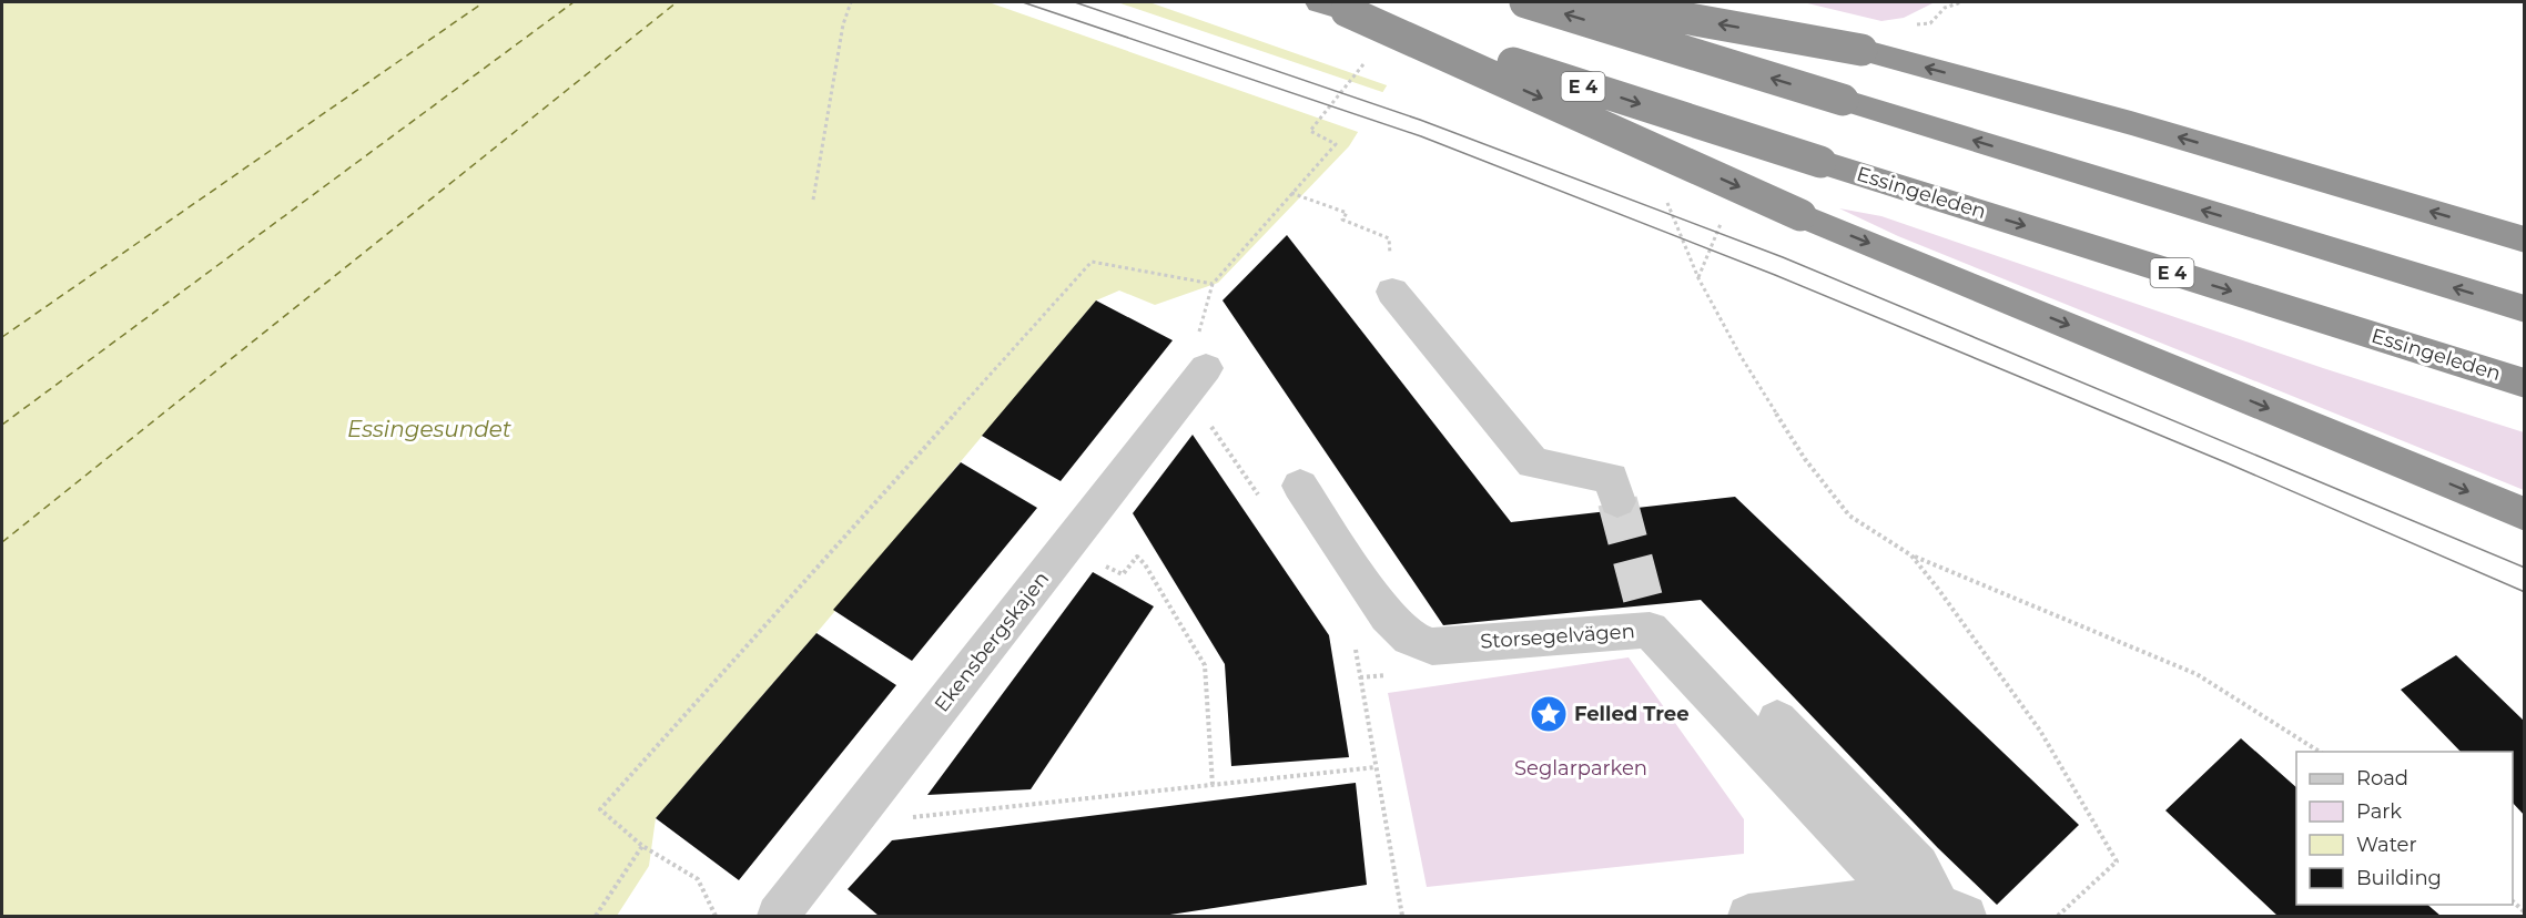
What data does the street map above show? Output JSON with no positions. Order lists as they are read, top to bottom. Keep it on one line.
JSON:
{"streets":{"highway":["E 4","Essingeleden"],"street":["Storsegelvägen","Ekensbergskajen"]},"water":["Essingesundet"],"parks":["Seglarparken"],"places":{"place":["Felled Tree"]},"legend":["Road","Park","Water","Building"]}
